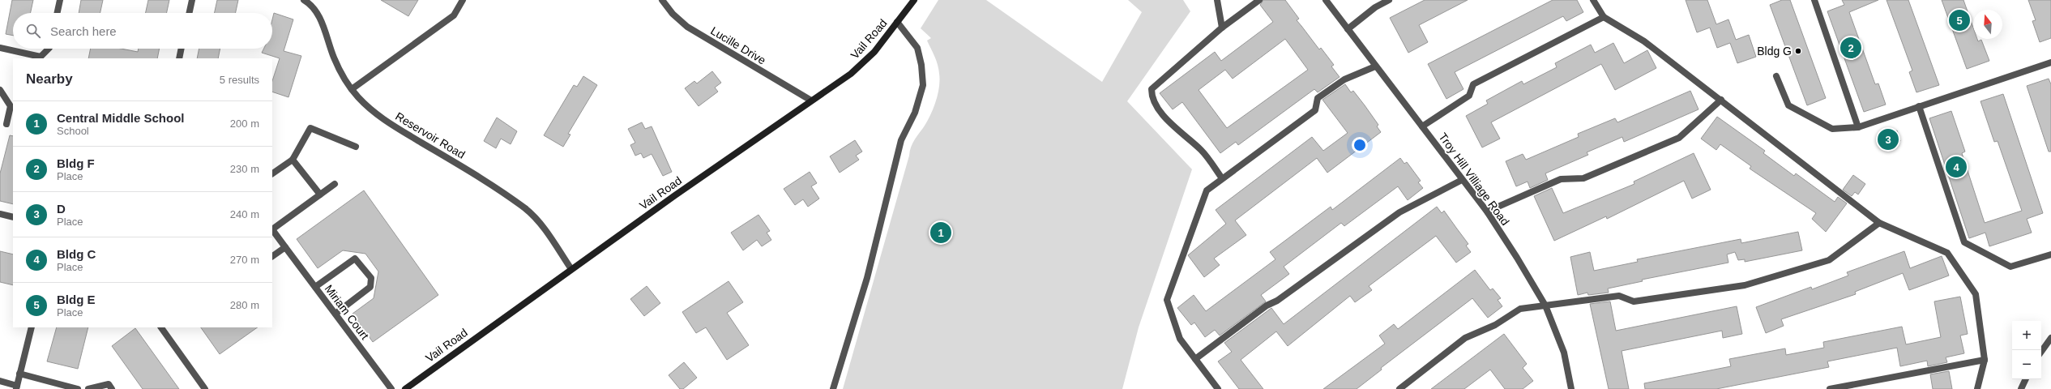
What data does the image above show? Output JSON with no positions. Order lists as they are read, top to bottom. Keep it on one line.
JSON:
{"streets":{"street":["Vail Road","Lucille Drive","Reservoir Road","Troy Hill Villiage Road","Miriam Court"]},"crossings":[["Vail Road","Lucille Drive"],["Vail Road","Reservoir Road"]],"places":["Bldg G"],"north":"top","page":{"pins":["5","2","3","4","1"],"search":"Search here","heading":["Nearby","5 results"],"list":[{"mark":"1","name":"Central Middle School","note":"School","value":"200 m"},{"mark":"2","name":"Bldg F","note":"Place","value":"230 m"},{"mark":"3","name":"D","note":"Place","value":"240 m"},{"mark":"4","name":"Bldg C","note":"Place","value":"270 m"},{"mark":"5","name":"Bldg E","note":"Place","value":"280 m"}],"map_buttons":["+","−"]}}
